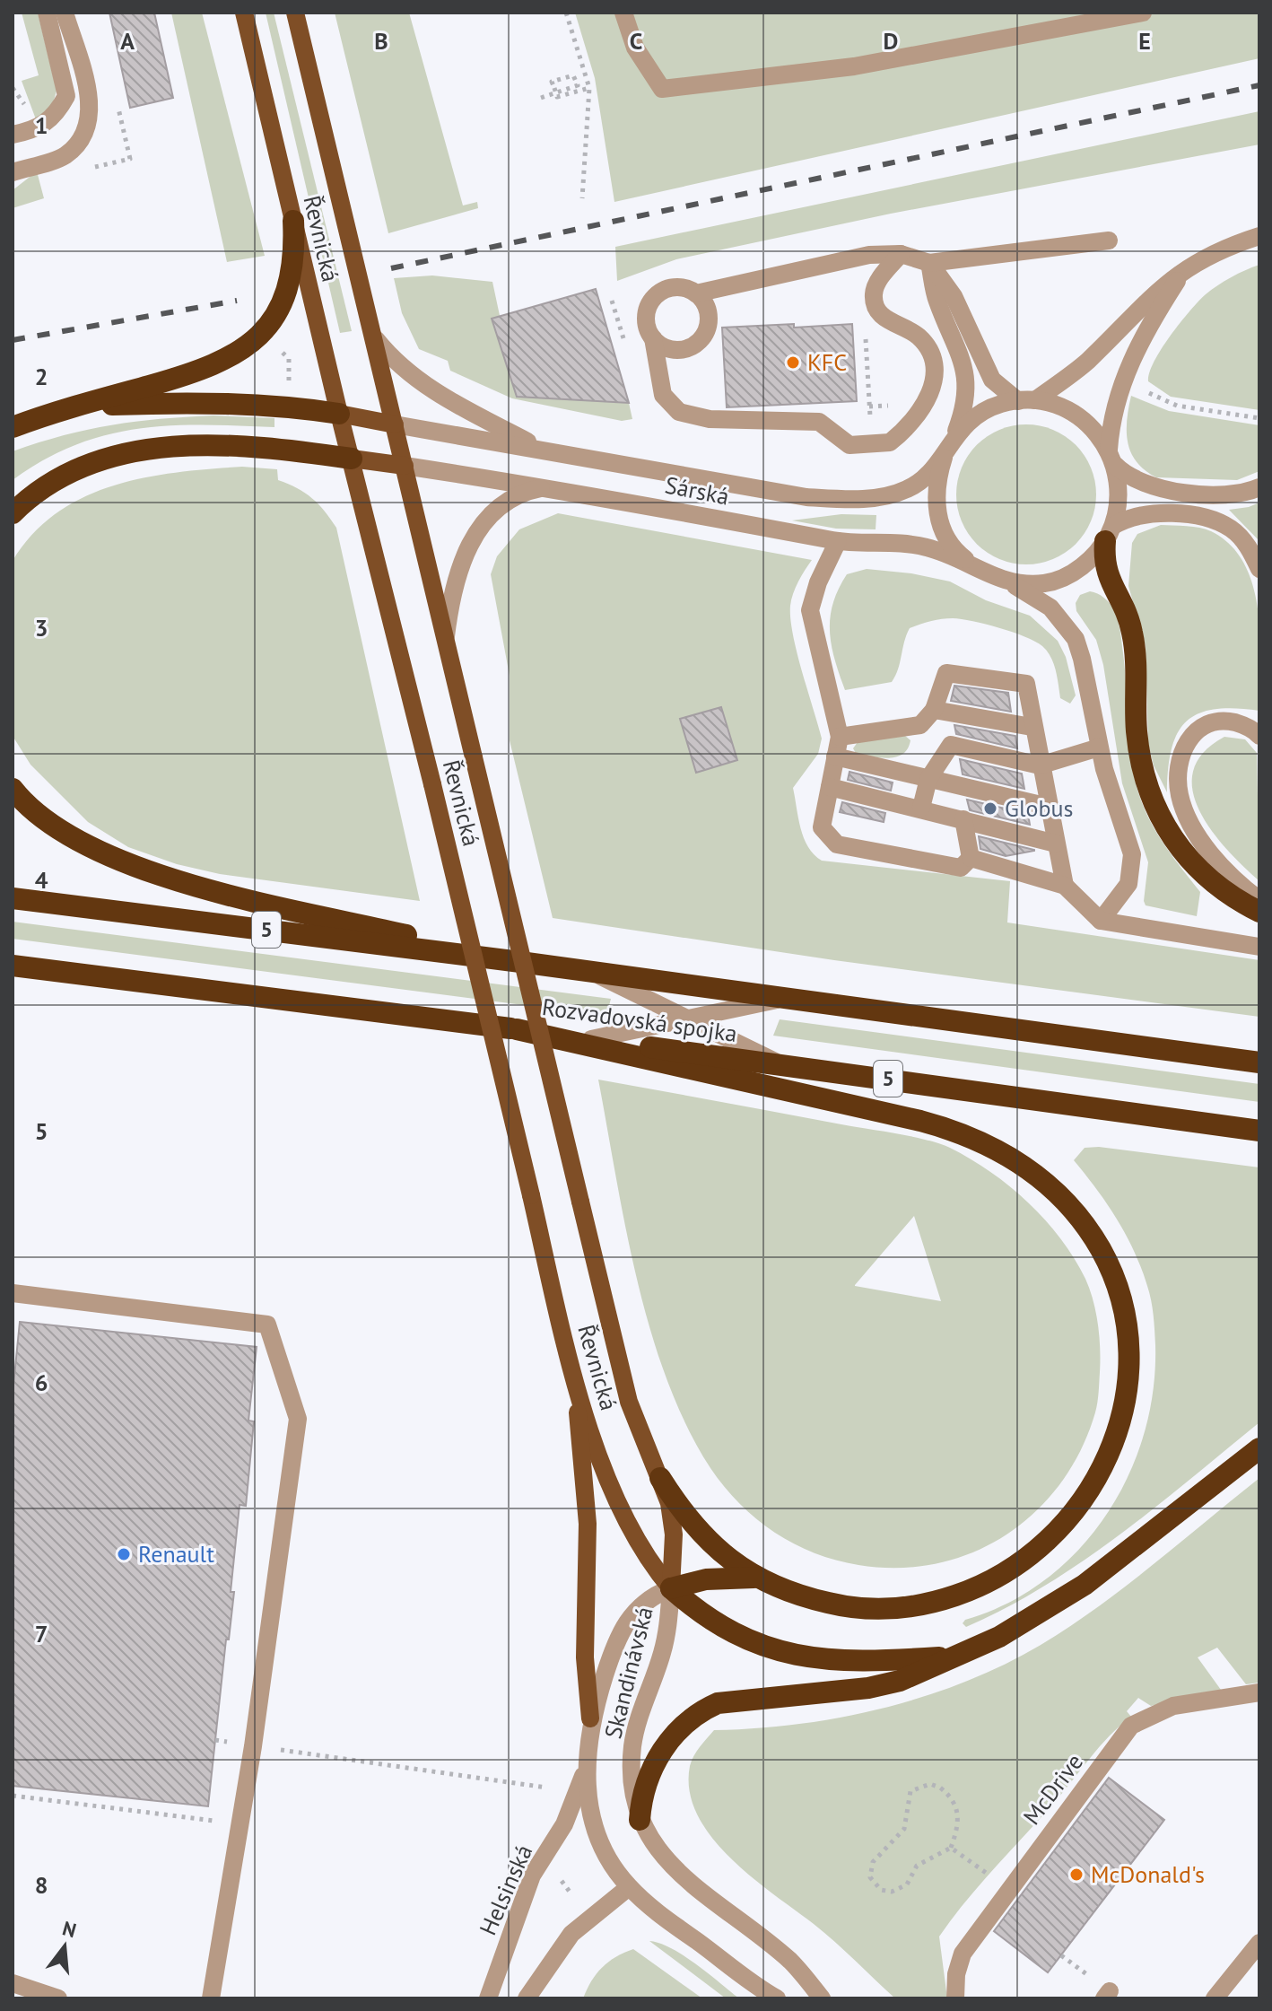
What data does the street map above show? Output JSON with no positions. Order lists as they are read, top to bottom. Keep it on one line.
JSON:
{"streets":{"highway":["5","Rozvadovská spojka"],"main road":["Řevnická"],"street":["Sárská","Skandinávská","McDrive","Helsinská"]},"crossings":[["Řevnická","Sárská"],["Řevnická","Skandinávská"],["5","Rozvadovská spojka"],["Skandinávská","Helsinská"]],"places":["KFC","Globus","Renault","McDonald's"],"north":"top","grid":{"columns":["A","B","C","D","E"],"rows":["1","2","3","4","5","6","7","8"]}}
